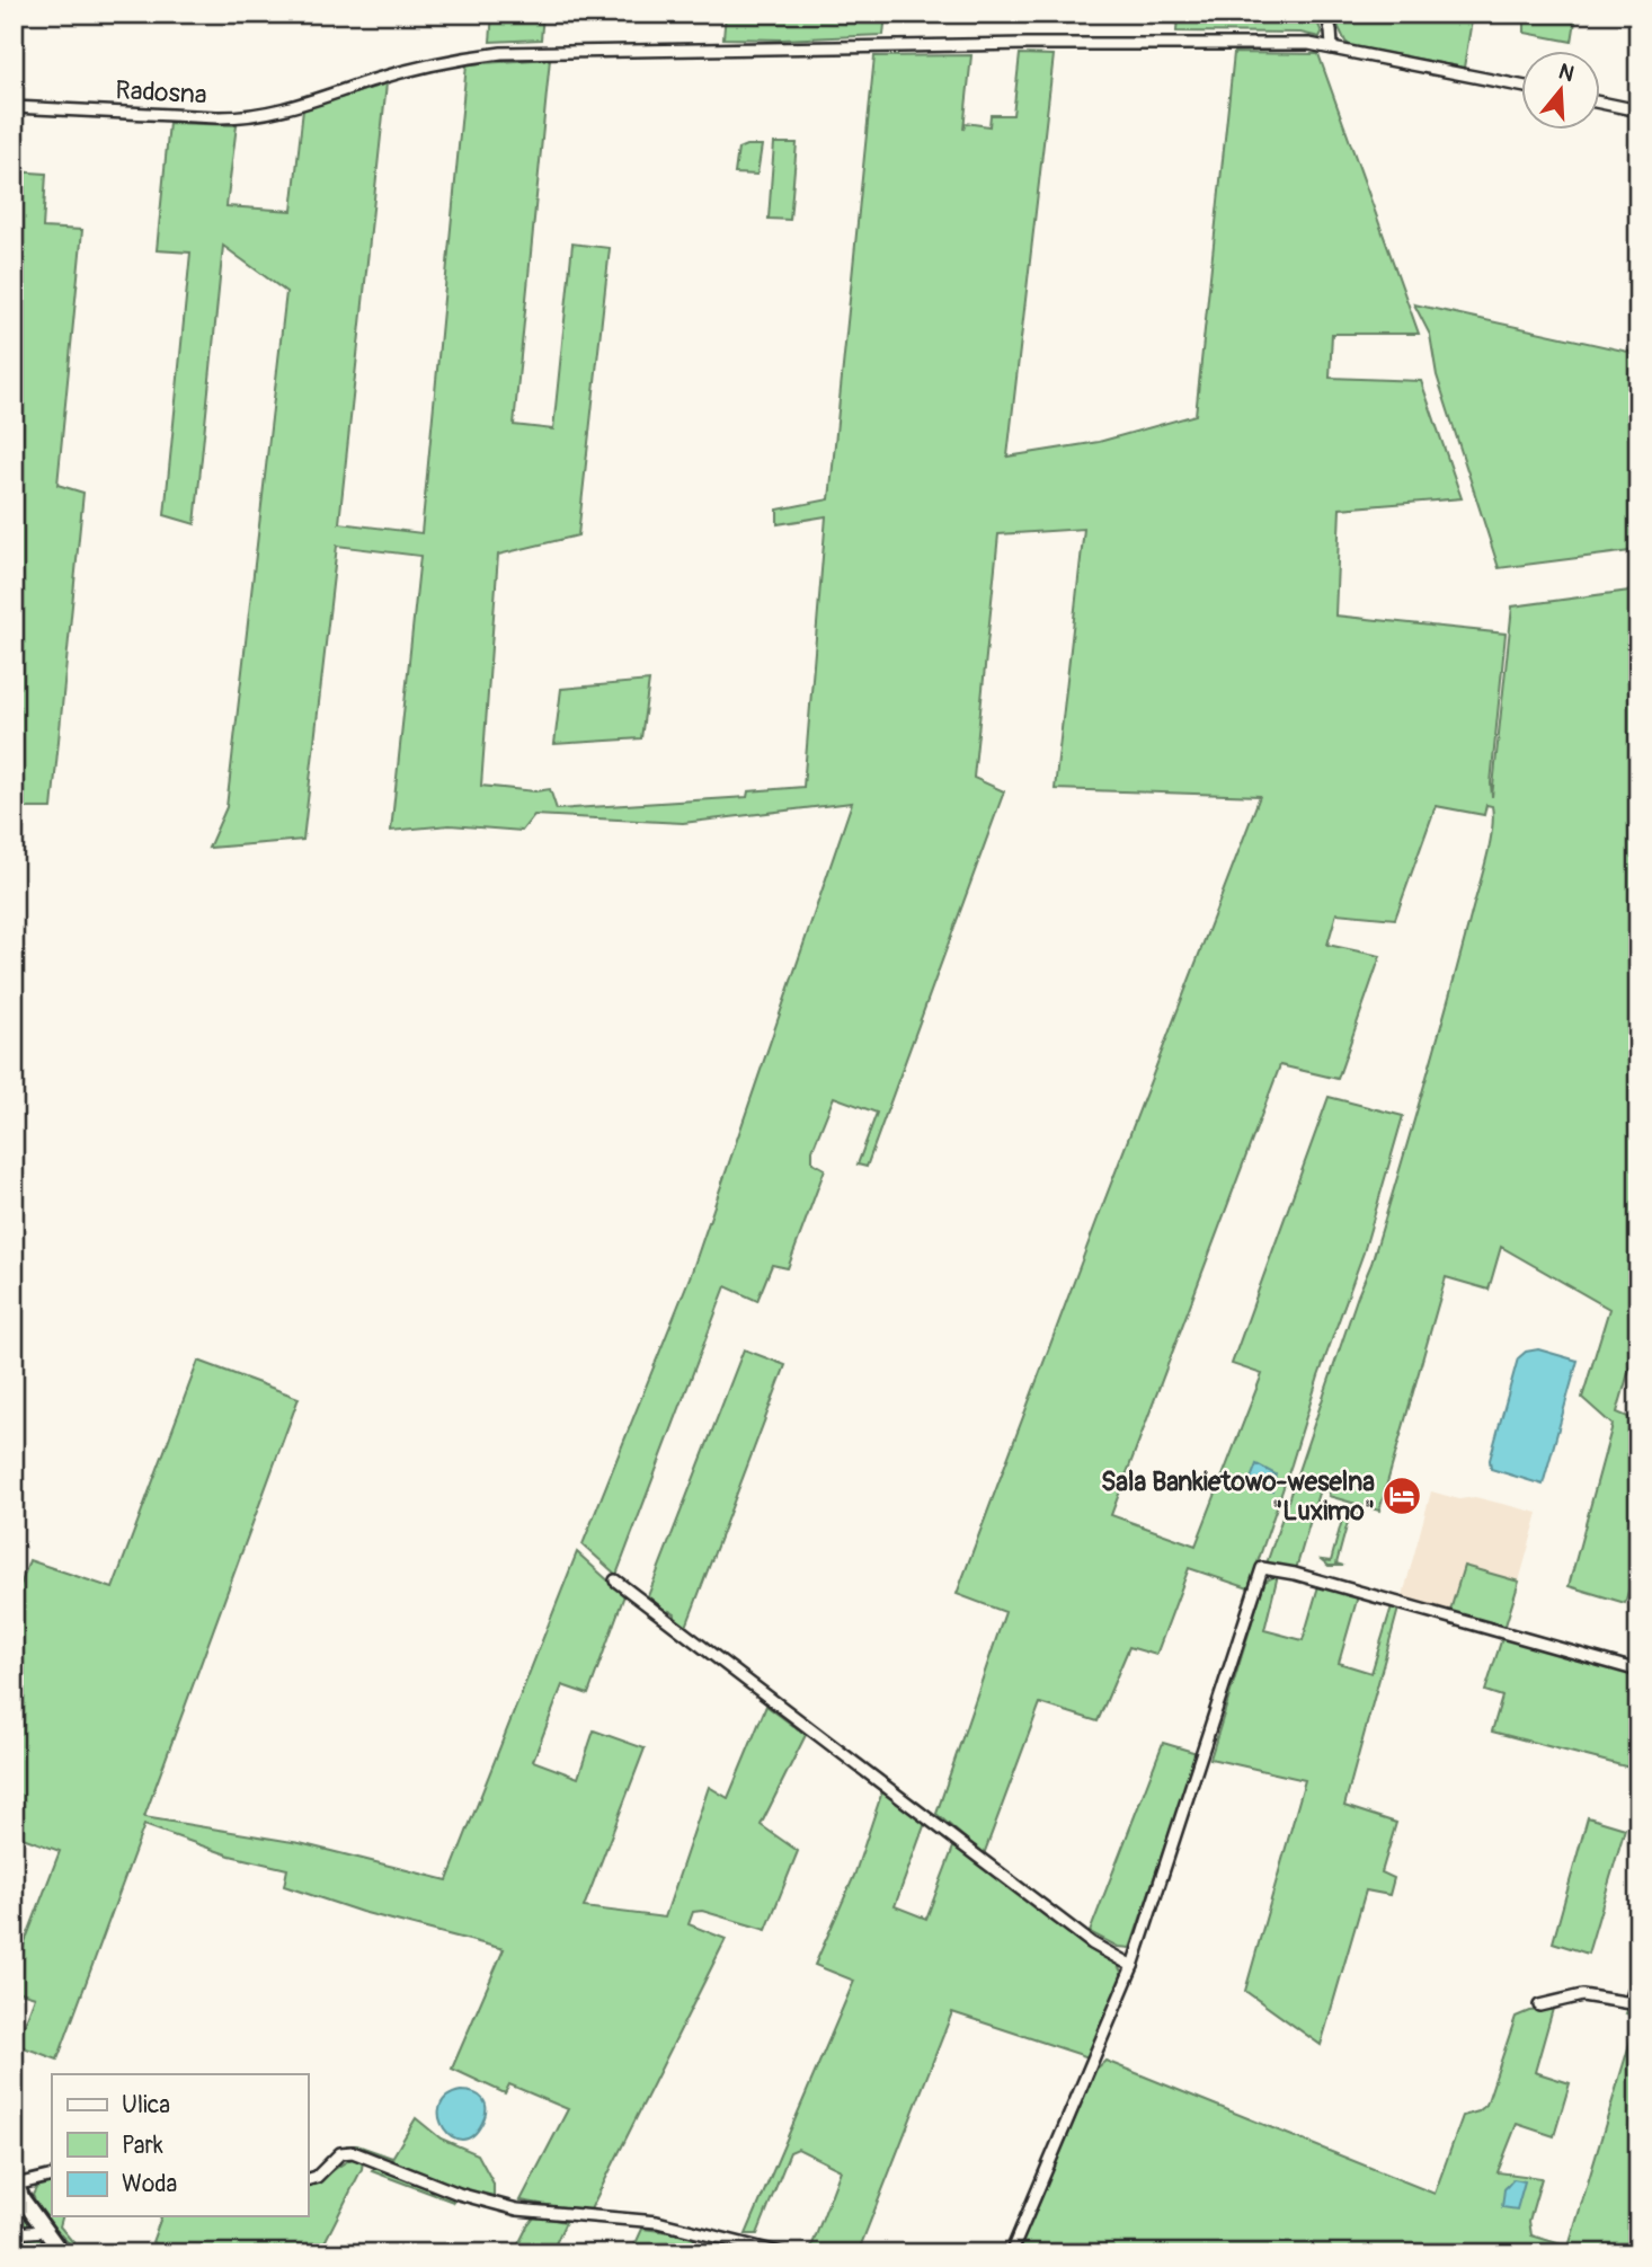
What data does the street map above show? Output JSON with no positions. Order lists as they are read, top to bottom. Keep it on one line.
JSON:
{"streets":{"street":["Radosna"]},"places":{"hotel":["Sala Bankietowo-weselna \"Luximo\""]},"legend":["Ulica","Park","Woda"],"north":"top"}
